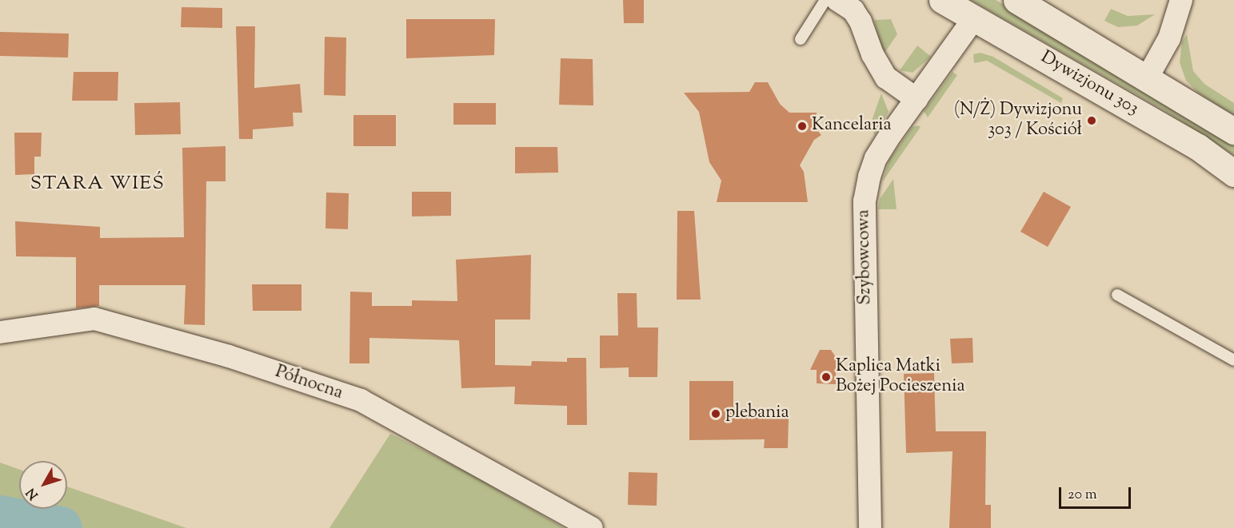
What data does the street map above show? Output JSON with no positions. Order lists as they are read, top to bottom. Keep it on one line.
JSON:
{"streets":{"main road":["Dywizjonu 303"],"street":["Szybowcowa","Północna"]},"crossings":[["Dywizjonu 303","Szybowcowa"]],"districts":["STARA WIEŚ"],"places":["(N/Ż) Dywizjonu 303 / Kościół","Kancelaria","Kaplica Matki Bożej Pocieszenia","plebania"],"scale_bar":"20 m","north":"bottom left"}
